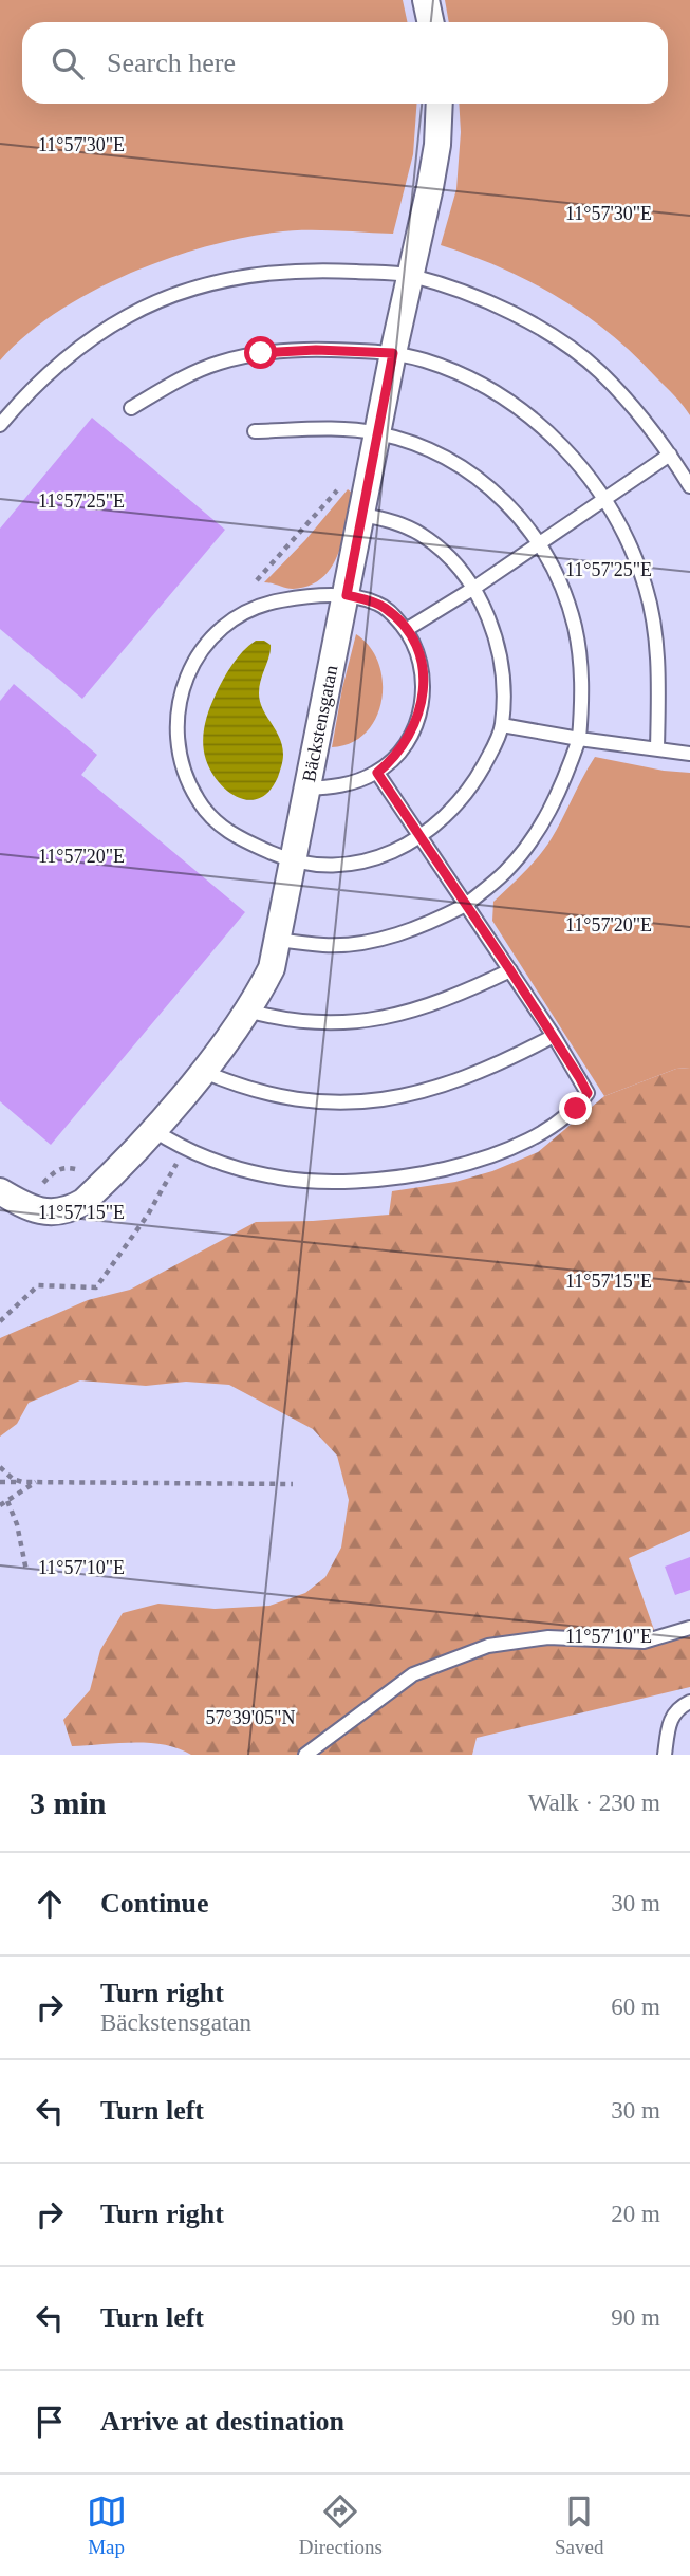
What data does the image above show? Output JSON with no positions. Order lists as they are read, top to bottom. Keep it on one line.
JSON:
{"streets":{"street":["Bäckstensgatan"]},"page":{"search":"Search here","heading":["3 min","Walk · 230 m"],"list":[["Continue","30 m"],["Turn right","Bäckstensgatan","60 m"],["Turn left","30 m"],["Turn right","20 m"],["Turn left","90 m"],"Arrive at destination"],"nav":["Map","Directions","Saved"]},"coordinates":["11°57'30\"E","11°57'25\"E","11°57'20\"E","11°57'15\"E","11°57'10\"E","57°39'05\"N"]}
